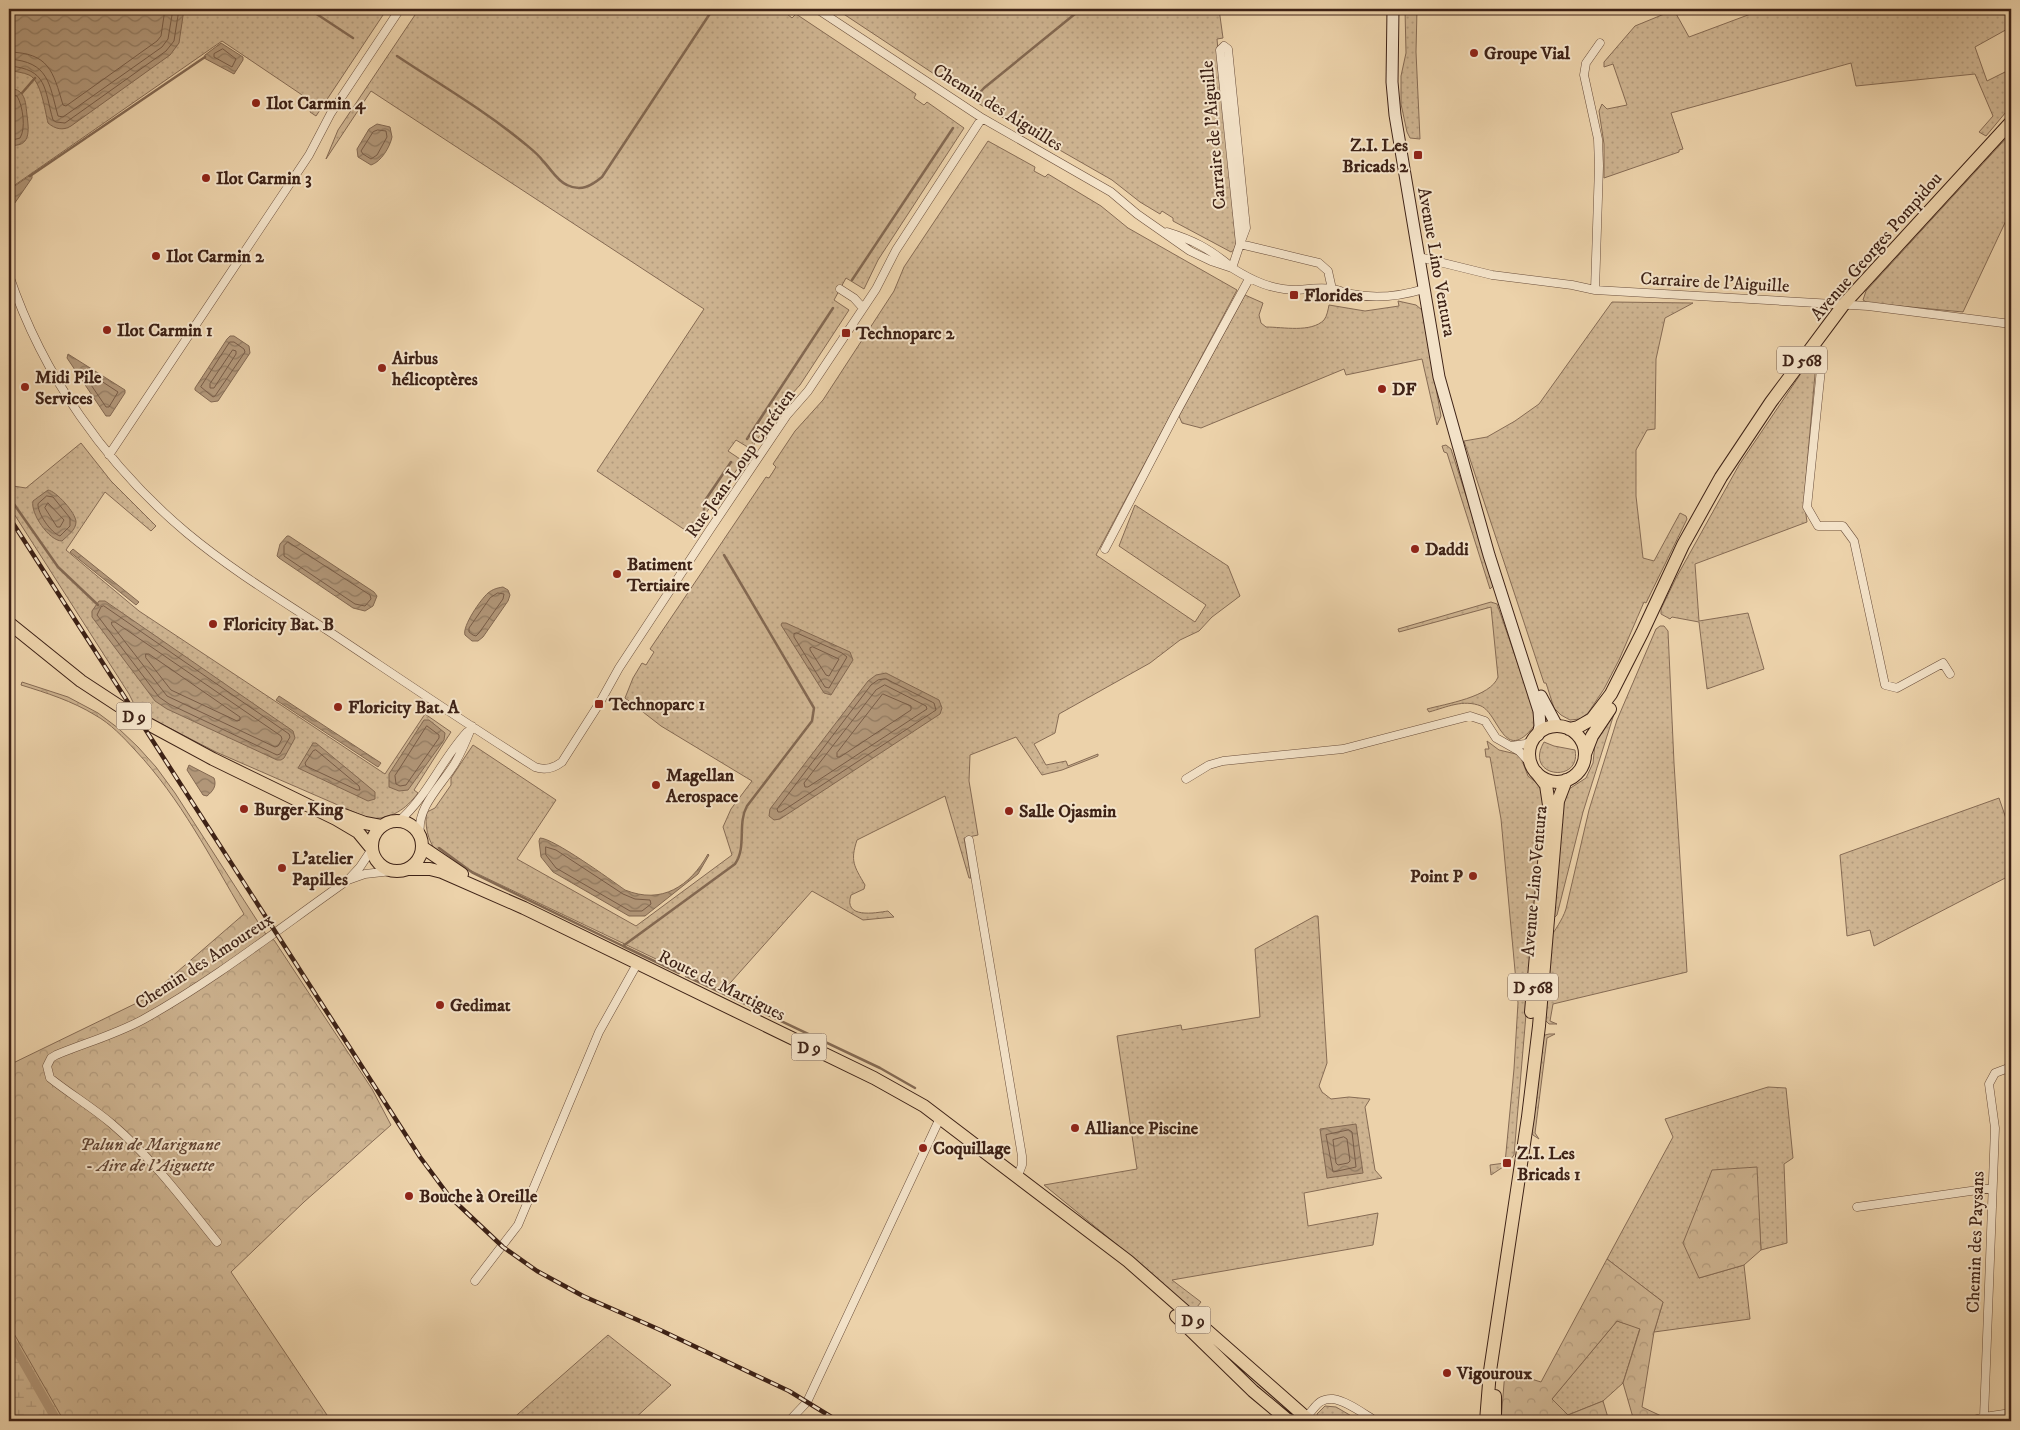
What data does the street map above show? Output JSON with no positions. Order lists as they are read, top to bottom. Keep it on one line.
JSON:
{"streets":{"main road":["Avenue Georges Pompidou","Avenue Lino Ventura","D 568","D 9","Route de Martigues"],"street":["Chemin des Aiguilles","Carraire de l'Aiguille","Rue Jean-Loup Chrétien","Chemin des Amoureux","Chemin des Paysans"]},"crossings":[["Chemin des Aiguilles","Carraire de l'Aiguille"],["Chemin des Aiguilles","Rue Jean-Loup Chrétien"],["Carraire de l'Aiguille","Avenue Georges Pompidou"],["Carraire de l'Aiguille","Avenue Lino Ventura"],["Avenue Georges Pompidou","Avenue Lino Ventura"],["Avenue Lino Ventura","D 568"],["D 9","Chemin des Amoureux"],["D 9","Route de Martigues"],["Chemin des Amoureux","Route de Martigues"]],"parks":["Palun de Marignane - Aire de l'Aiguette"],"places":{"other":["Groupe Vial","Ilot Carmin 4","Ilot Carmin 3","Ilot Carmin 2","Ilot Carmin 1","Airbus hélicoptères","Midi Pile Services","DF","Daddi","Batiment Tertiaire","Floricity Bat. B","Floricity Bat. A","Magellan Aerospace","Burger King","Salle Ojasmin","L'atelier Papilles","Point P","Gedimat","Alliance Piscine","Coquillage","Bouche à Oreille","Vigouroux"],"transit":["Z.I. Les Bricads 2","Florides","Technoparc 2","Technoparc 1","Z.I. Les Bricads 1"]}}
